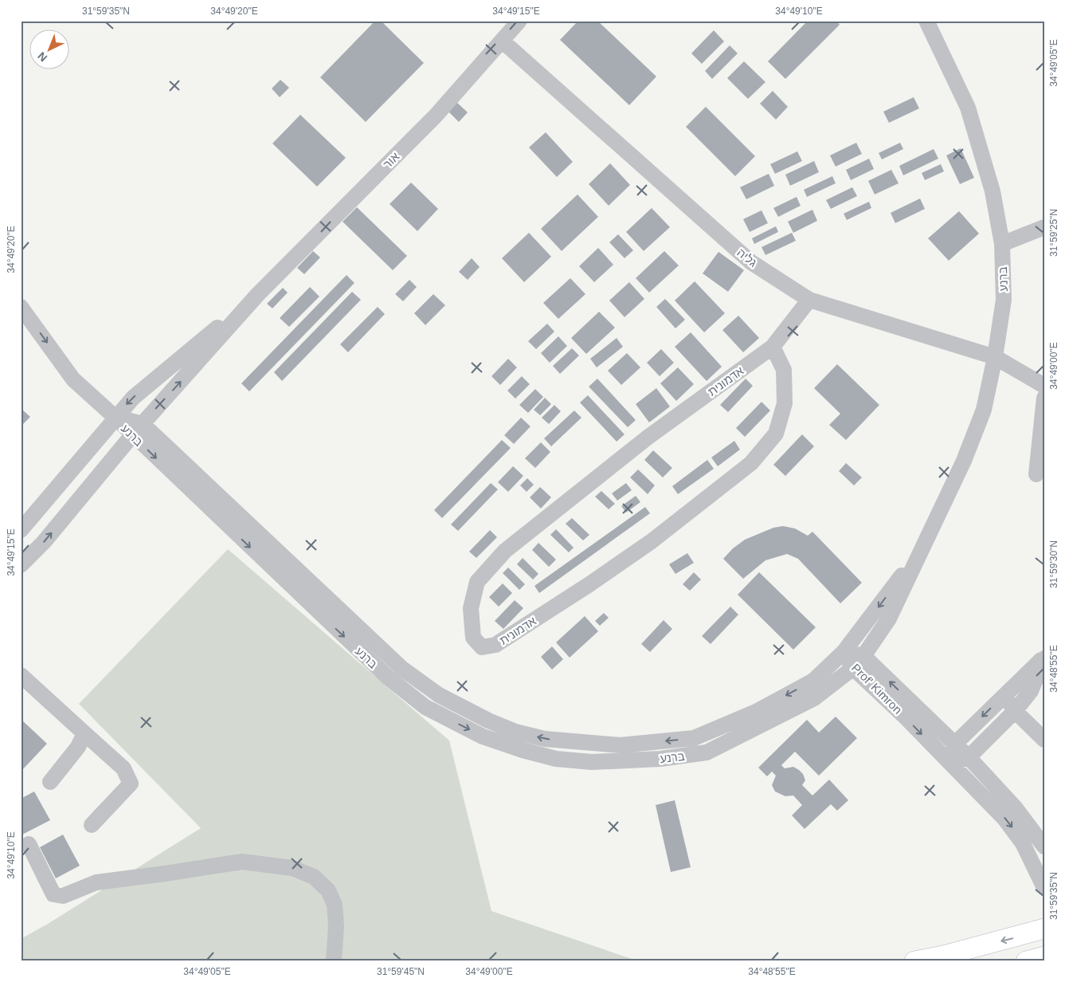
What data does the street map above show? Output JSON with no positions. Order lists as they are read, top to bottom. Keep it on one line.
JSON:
{"streets":{"street":["אור","גליה","ברנע","אדמונית","Prof' Kimron"]},"crossings":[["אור","גליה"],["גליה","ברנע"],["גליה","אדמונית"],["ברנע","Prof' Kimron"]],"north":"bottom left","coordinates":["31°59'35\"N","34°49'20\"E","34°49'15\"E","34°49'10\"E","34°49'05\"E","31°59'25\"N","34°49'00\"E","31°59'30\"N","34°48'55\"E","31°59'45\"N"]}
